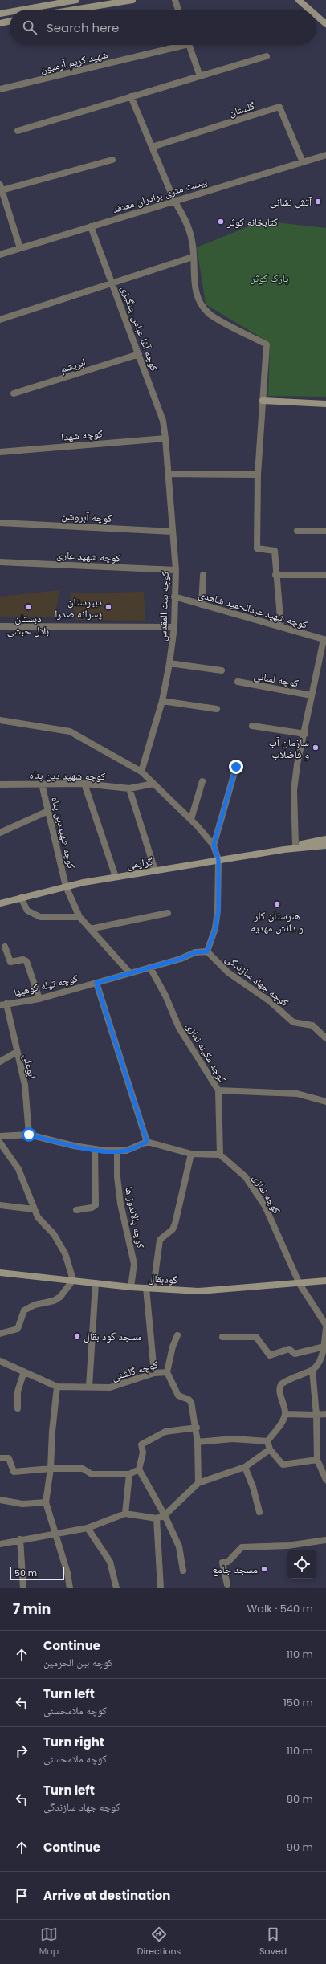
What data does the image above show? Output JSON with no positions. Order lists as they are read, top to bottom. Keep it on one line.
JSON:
{"streets":{"main road":["گرایمی","گودبقال"],"street":["شهید کریم آرمیون","گلستان","بیست متری برادران معتقد","کوچه آغا عباس چنگیزی","ابریشم","کوچه شهدا","کوچه آبروشن","کوچه شهید عاری","کوچه بیت المقدس","کوچه شهید عبدالحمید شاهدی","کوچه لسانی","کوچه شهید دین پناه","کوچه شهیددین پناه","کوچه جهاد سازندگی","کوچه تیله کوهیها","کوچه مکینه نمازی","ابوعلی","کوچه نمازی","کوچه پالاندوز ها","کوچه گلشنی"]},"crossings":[["گلستان","بیست متری برادران معتقد"],["بیست متری برادران معتقد","کوچه آغا عباس چنگیزی"],["کوچه آغا عباس چنگیزی","ابریشم"],["کوچه آغا عباس چنگیزی","کوچه شهدا"],["کوچه آغا عباس چنگیزی","کوچه بیت المقدس"],["کوچه شهدا","کوچه بیت المقدس"],["کوچه آبروشن","کوچه بیت المقدس"],["کوچه شهید عاری","کوچه بیت المقدس"],["کوچه بیت المقدس","کوچه شهید عبدالحمید شاهدی"],["کوچه شهید دین پناه","کوچه شهیددین پناه"],["کوچه شهیددین پناه","گرایمی"],["کوچه شهیددین پناه","کوچه تیله کوهیها"],["کوچه جهاد سازندگی","کوچه تیله کوهیها"],["کوچه تیله کوهیها","کوچه مکینه نمازی"],["کوچه تیله کوهیها","ابوعلی"],["کوچه مکینه نمازی","کوچه نمازی"],["کوچه نمازی","گودبقال"],["کوچه پالاندوز ها","گودبقال"]],"parks":["پارک کوثر"],"places":["آتش نشانی","کتابخانه کوثر","دبستان بلال حبشی","دبیرستان پسرانه صدرا","سازمان آب و فاضلاب","هنرستان کار و دانش مهدیه","مسجد گود بقال","مسجد جامع"],"scale_bar":"50 m","page":{"search":"Search here","scale":"50 m","heading":["7 min","Walk · 540 m"],"list":[["Continue","کوچه بین الحرمین","110 m"],["Turn left","کوچه ملامحسنی","150 m"],["Turn right","کوچه ملامحسنی","110 m"],["Turn left","کوچه جهاد سازندگی","80 m"],["Continue","90 m"],"Arrive at destination"],"nav":["Map","Directions","Saved"]}}
